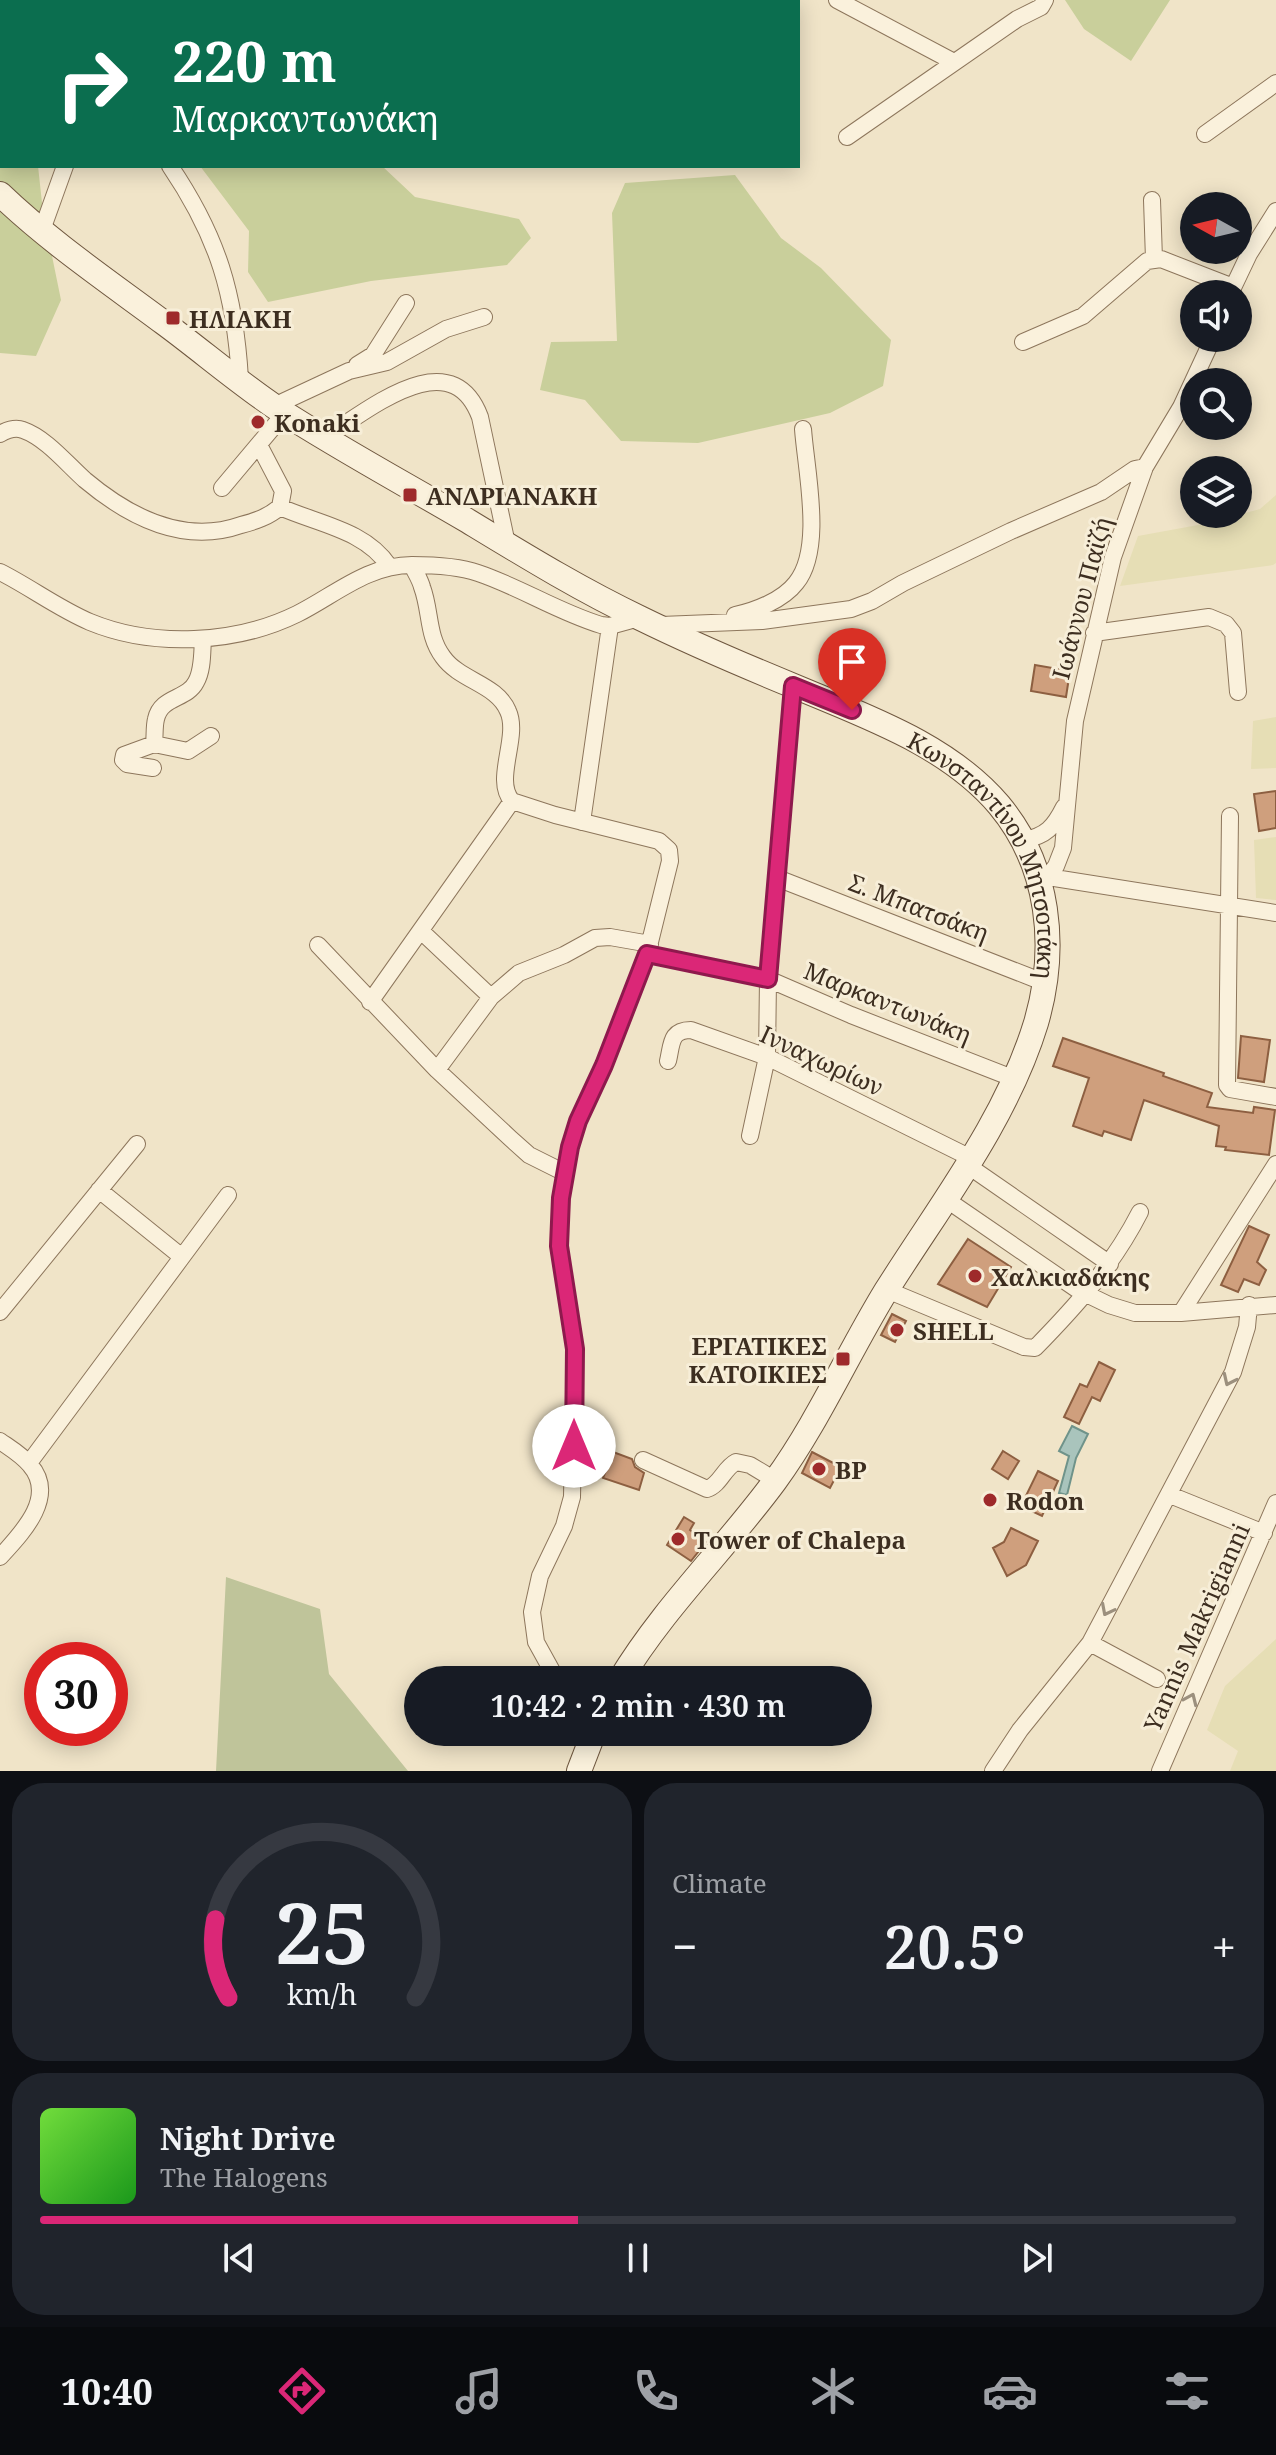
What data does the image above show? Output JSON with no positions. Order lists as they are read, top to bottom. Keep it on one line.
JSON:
{"streets":{"main road":["Κωνσταντίνου Μητσοτάκη"],"street":["Ιωάννου Παϊζή","Σ. Μπατσάκη","Μαρκαντωνάκη","Ινναχωρίων","Yannis Makrigianni"]},"crossings":[["Ιωάννου Παϊζή","Κωνσταντίνου Μητσοτάκη"],["Κωνσταντίνου Μητσοτάκη","Σ. Μπατσάκη"],["Κωνσταντίνου Μητσοτάκη","Μαρκαντωνάκη"],["Κωνσταντίνου Μητσοτάκη","Ινναχωρίων"]],"places":{"transit":["ΗΛΙΑΚΗ","ΑΝΔΡΙΑΝΑΚΗ","ΕΡΓΑΤΙΚΕΣ ΚΑΤΟΙΚΙΕΣ"],"other":["Konaki","Χαλκιαδάκης","SHELL","BP","Rodon","Tower of Chalepa"]},"north":"left","page":{"turn":["220 m","Μαρκαντωνάκη"],"limit":"30","trip":"10:42 · 2 min · 430 m","tile":"Climate","heat":["−","20.5°","+"],"song":["Night Drive","The Halogens"],"tabs":"10:40","gauge":["25","km/h"]}}
